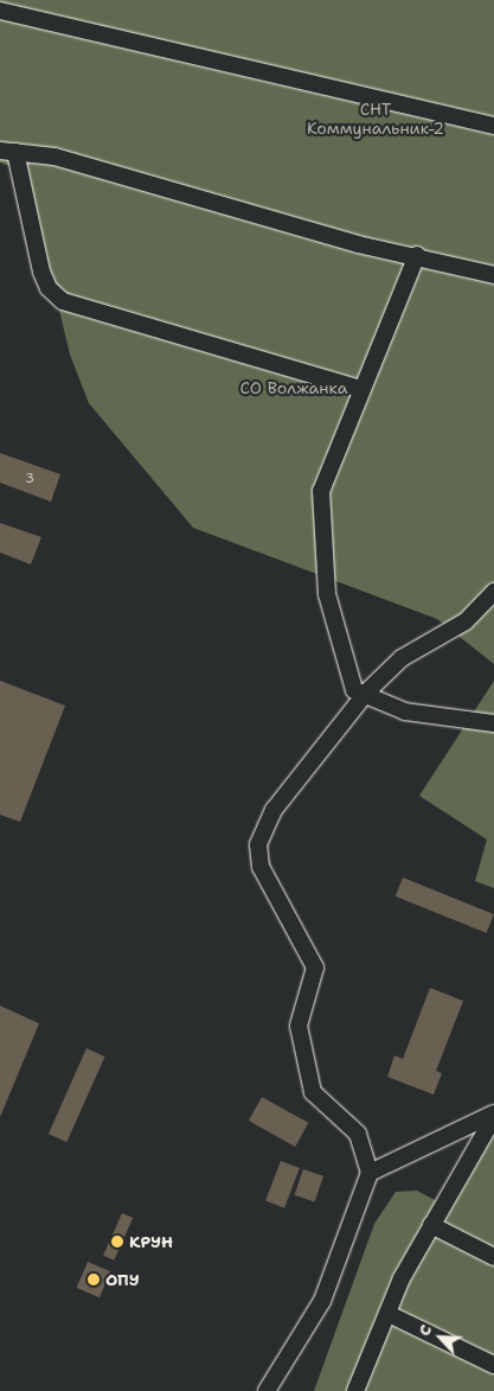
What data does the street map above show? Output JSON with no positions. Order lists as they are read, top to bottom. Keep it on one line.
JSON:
{"parks":["СНТ Коммунальник-2","СО Волжанка"],"places":["КРУН","ОПУ"],"house_numbers":["3"],"north":"top left"}
